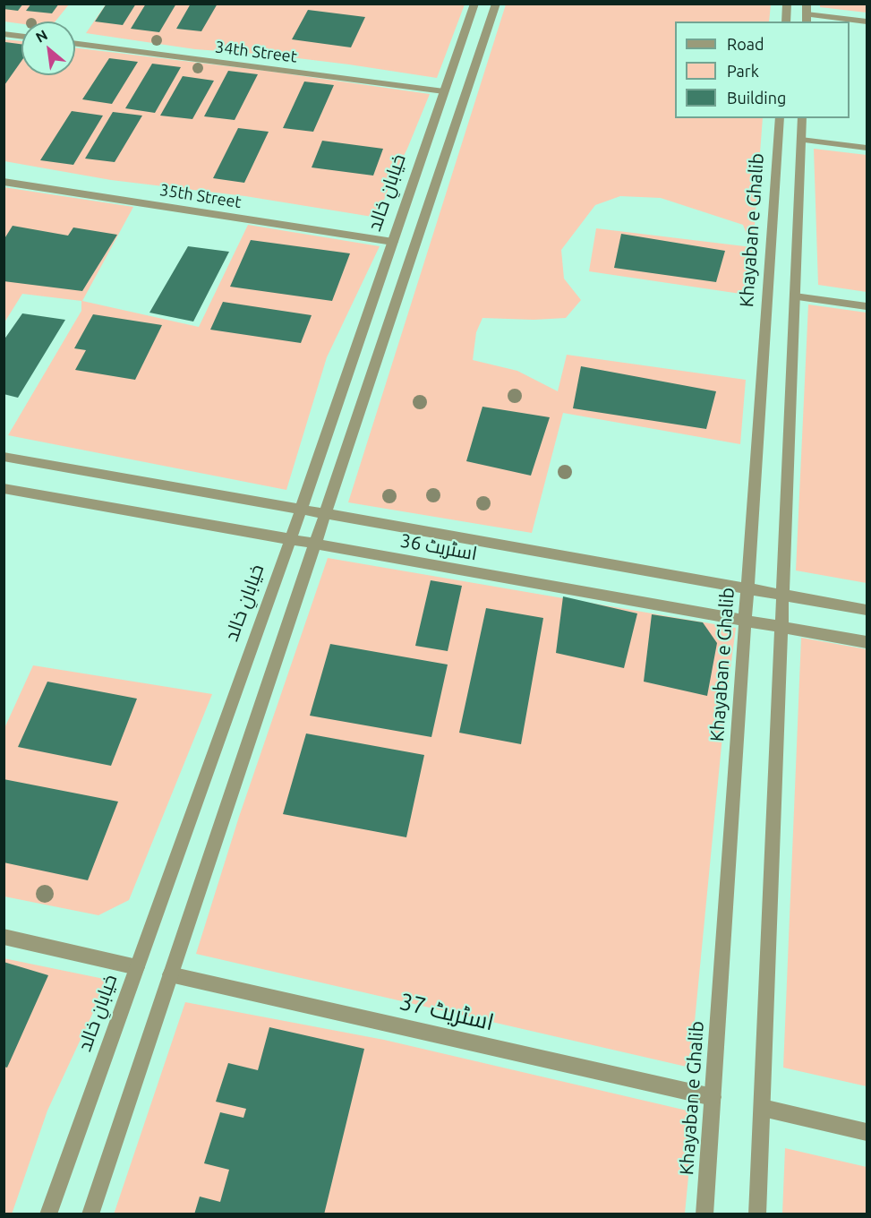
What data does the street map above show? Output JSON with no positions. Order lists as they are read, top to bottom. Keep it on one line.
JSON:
{"streets":{"street":["34th Street","خیابانِ خالد","35th Street","Khayaban e Ghalib","اسٹریٹ 36","اسٹریٹ 37"]},"crossings":[["34th Street","خیابانِ خالد"],["خیابانِ خالد","35th Street"],["خیابانِ خالد","اسٹریٹ 36"],["Khayaban e Ghalib","اسٹریٹ 36"],["Khayaban e Ghalib","اسٹریٹ 37"]],"legend":["Road","Park","Building"],"north":"top left"}
